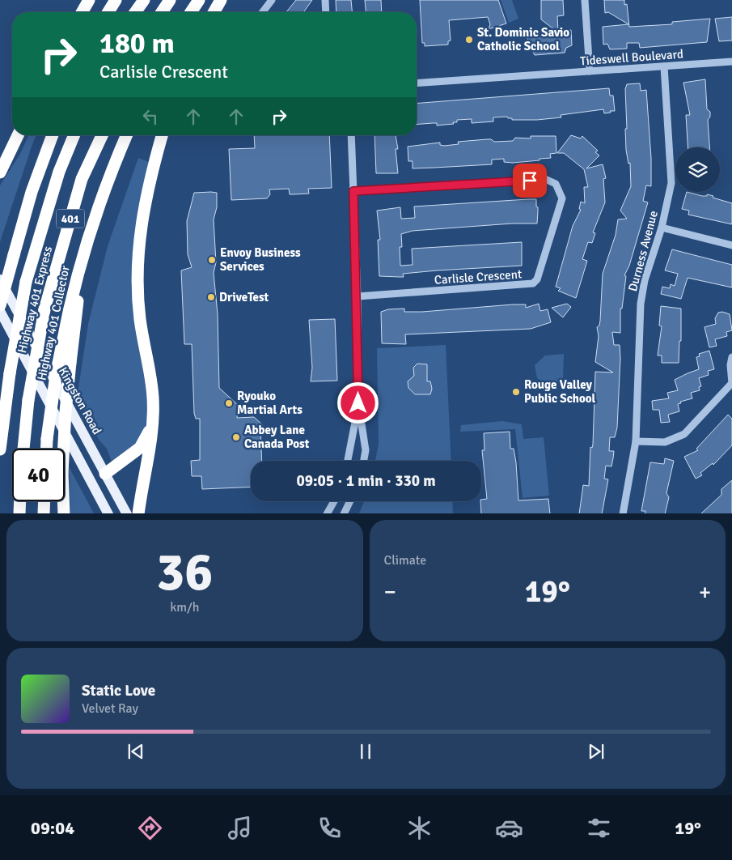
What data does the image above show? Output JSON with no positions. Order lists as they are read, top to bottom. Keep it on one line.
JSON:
{"streets":{"highway":["401","Highway 401 Express","Highway 401 Collector"],"main road":["Kingston Road"],"street":["Tideswell Boulevard","Durness Avenue","Carlisle Crescent"]},"crossings":[["Tideswell Boulevard","Durness Avenue"]],"places":["St. Dominic Savio Catholic School","Envoy Business Services","DriveTest","Rouge Valley Public School","Ryouko Martial Arts","Abbey Lane Canada Post"],"page":{"turn":["180 m","Carlisle Crescent"],"limit":"40","trip":"09:05 · 1 min · 330 m","tile":[["36","km/h"],"Climate"],"heat":["−","19°","+"],"song":["Static Love","Velvet Ray"],"tabs":["09:04","19°"]}}
